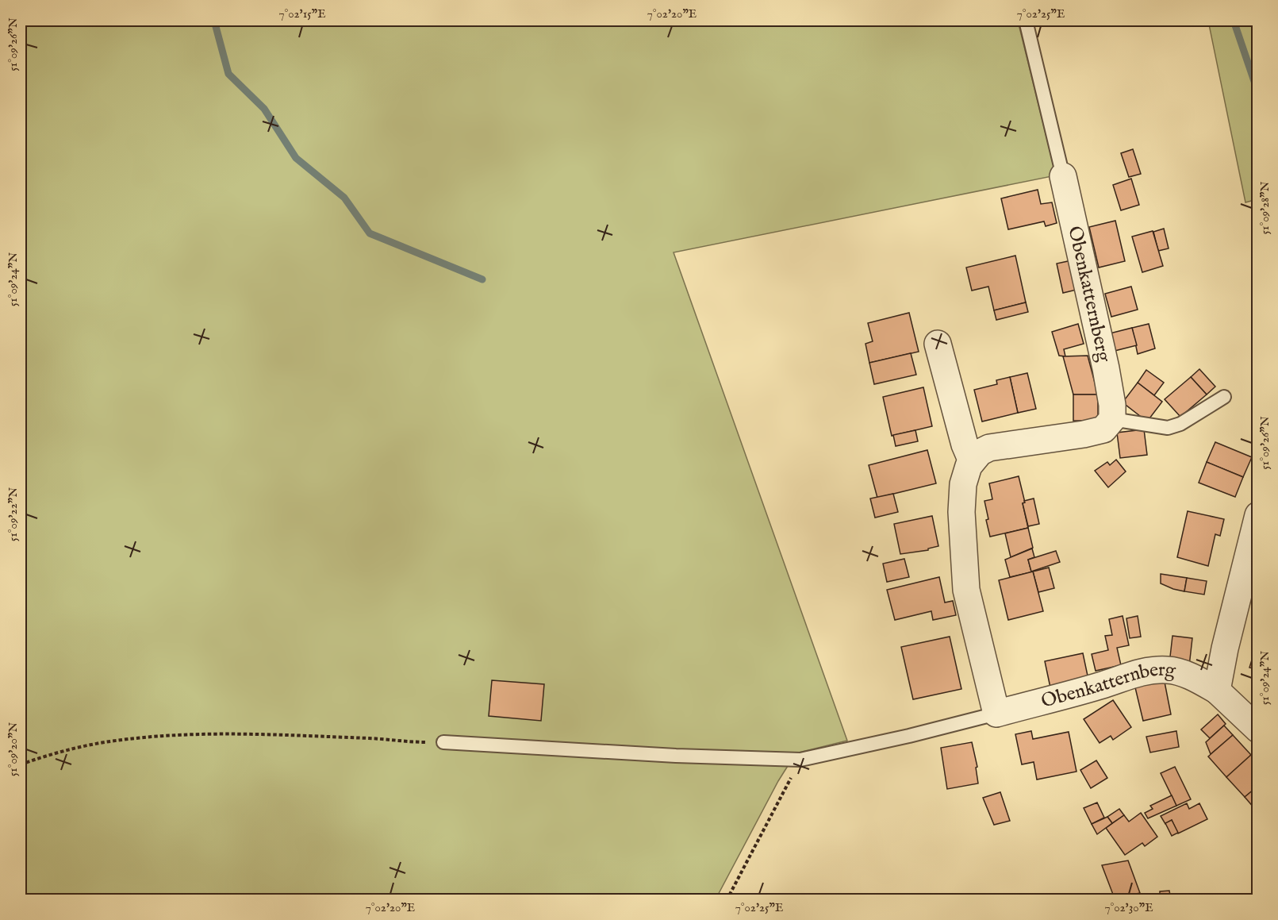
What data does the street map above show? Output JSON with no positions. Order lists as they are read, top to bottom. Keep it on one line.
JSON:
{"streets":{"street":["Obenkatternberg"]},"coordinates":["7°02'15\"E","7°02'20\"E","7°02'25\"E","51°09'26\"N","51°09'28\"N","51°09'24\"N","51°09'22\"N","51°09'20\"N","7°02'30\"E"]}
